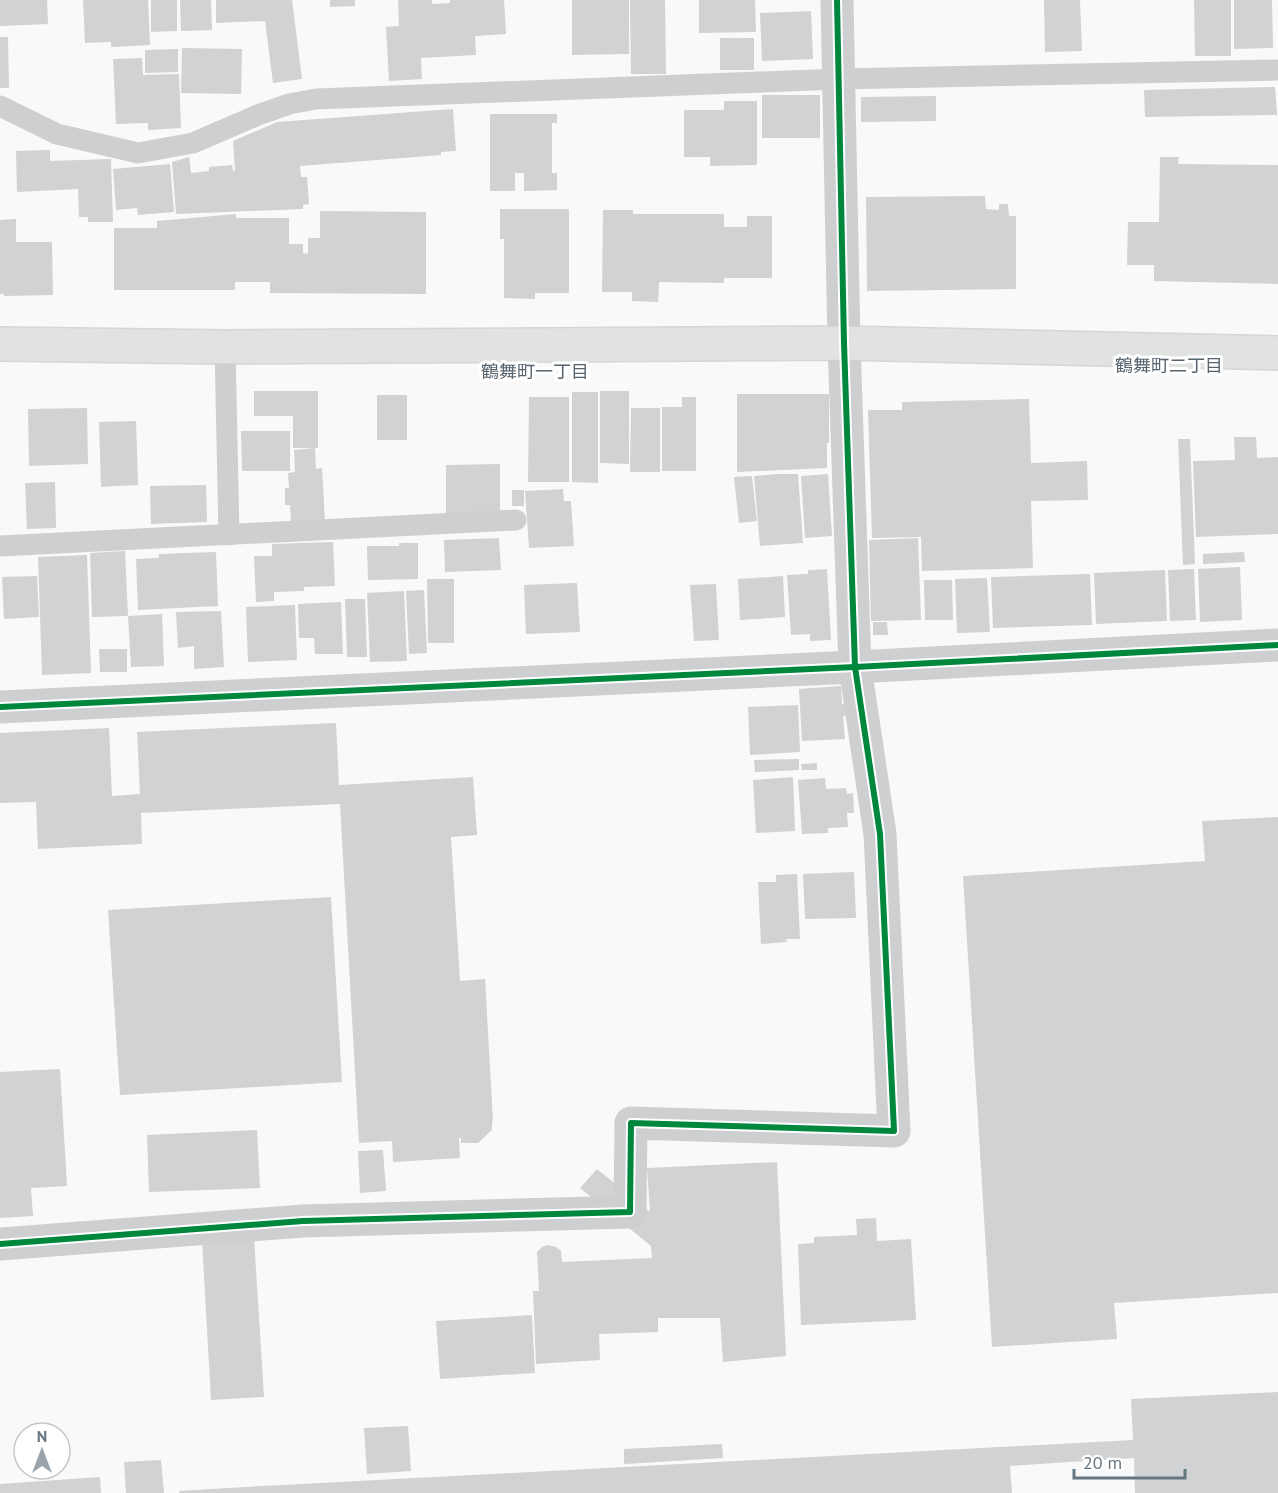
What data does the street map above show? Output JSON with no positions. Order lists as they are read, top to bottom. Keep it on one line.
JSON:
{"districts":["鶴舞町二丁目","鶴舞町一丁目"],"scale_bar":"20 m","north":"top"}
